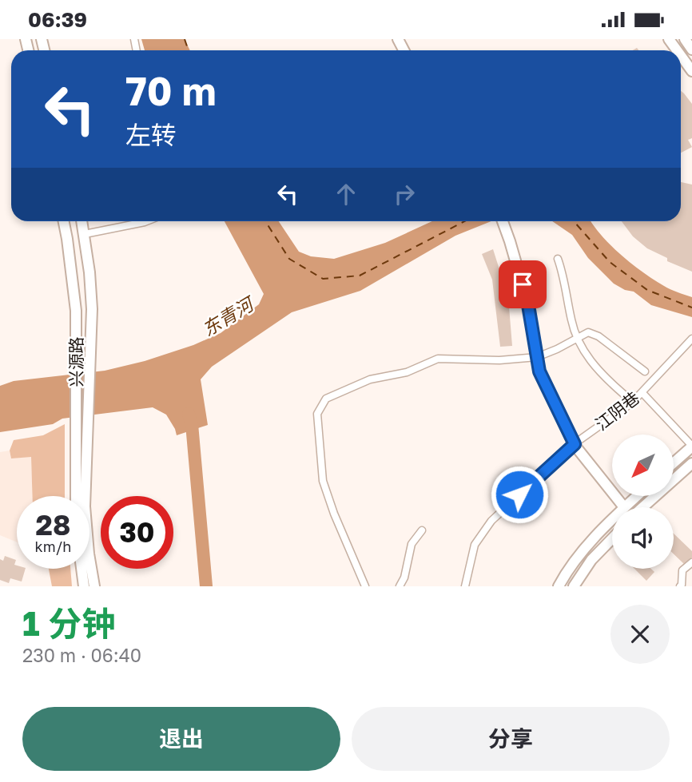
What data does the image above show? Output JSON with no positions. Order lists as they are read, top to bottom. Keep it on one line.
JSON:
{"streets":{"main road":["兴源路"],"street":["江阴巷"]},"water":["东青河"],"north":"bottom left","page":{"status":"06:39","turn":["70 m","左转"],"speed":"28 km/h","limit":"30","heading":["1 分钟","230 m · 06:40"],"buttons":["退出","分享"]}}
